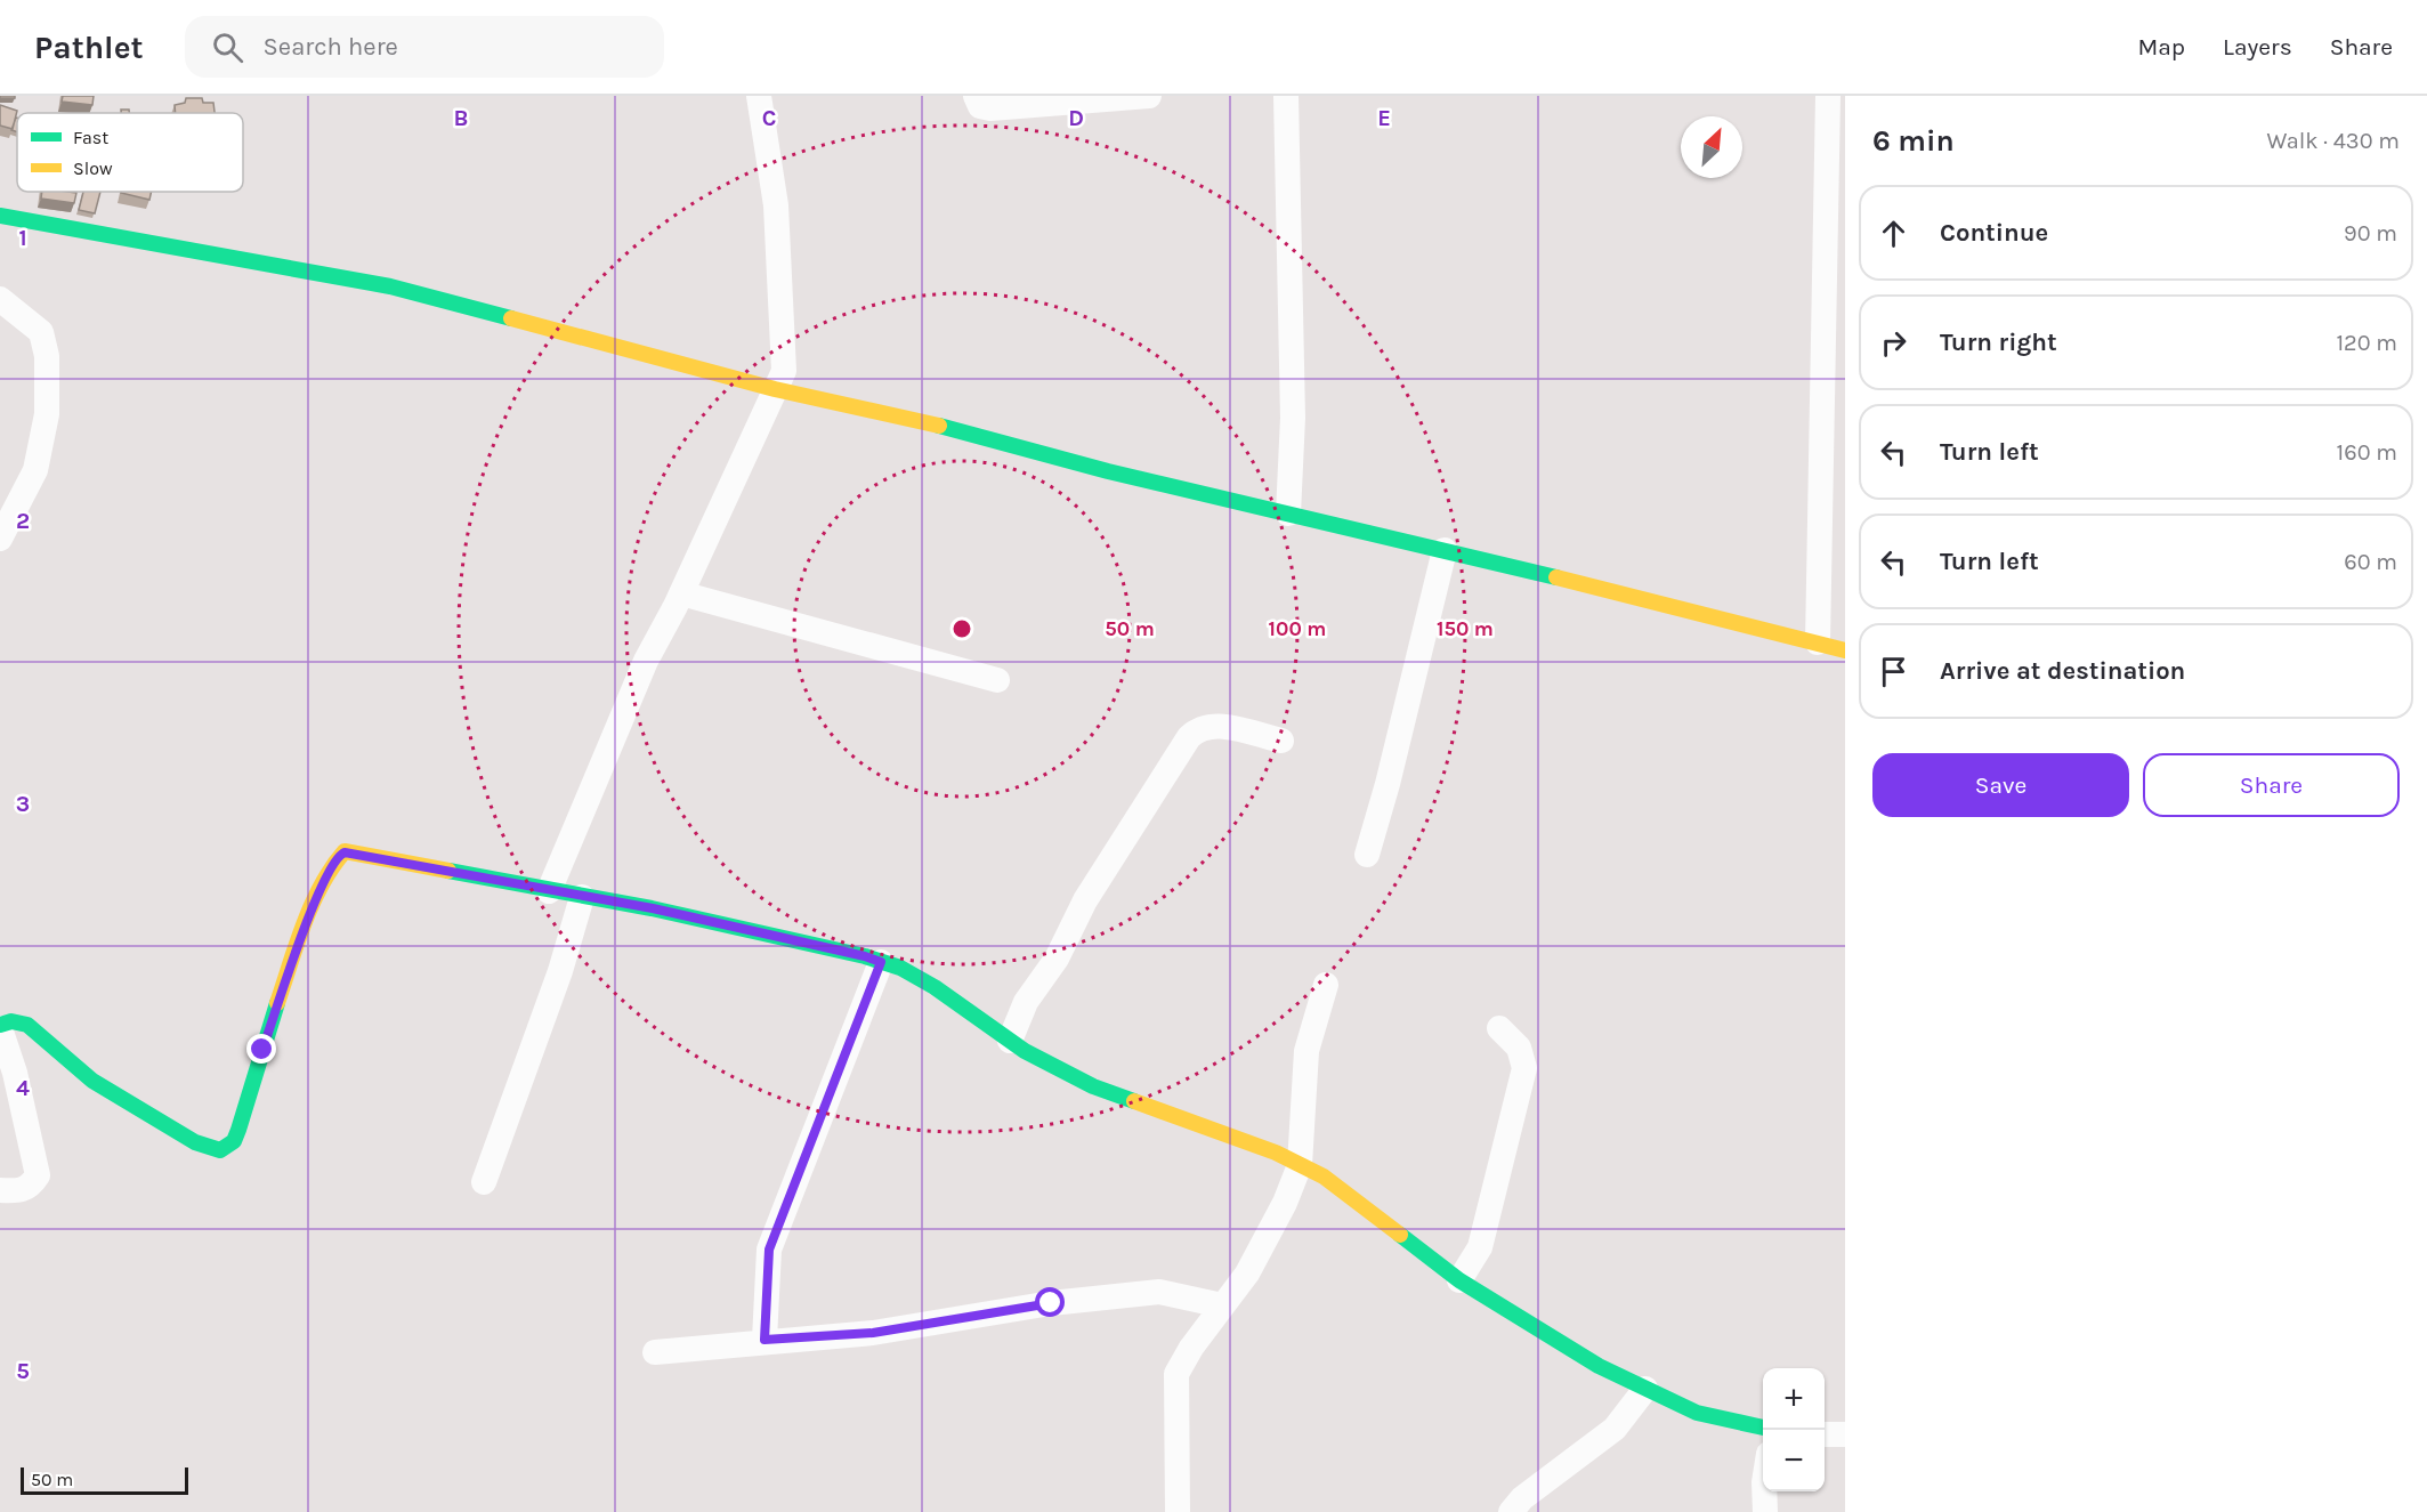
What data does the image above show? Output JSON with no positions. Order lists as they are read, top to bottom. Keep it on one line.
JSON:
{"legend":["Fast","Slow"],"scale_bar":"50 m","north":"top right","page":{"header":"Pathlet","search":"Search here","nav":["Map","Layers","Share"],"heading":["6 min","Walk · 430 m"],"list":[["Continue","90 m"],["Turn right","120 m"],["Turn left","160 m"],["Turn left","60 m"],"Arrive at destination"],"buttons":["Save","Share"],"map_buttons":["+","−"],"scale":"50 m"},"grid":{"columns":["B","C","D","E"],"rows":["1","2","3","4","5"]},"rings":["50 m","100 m","150 m"]}
